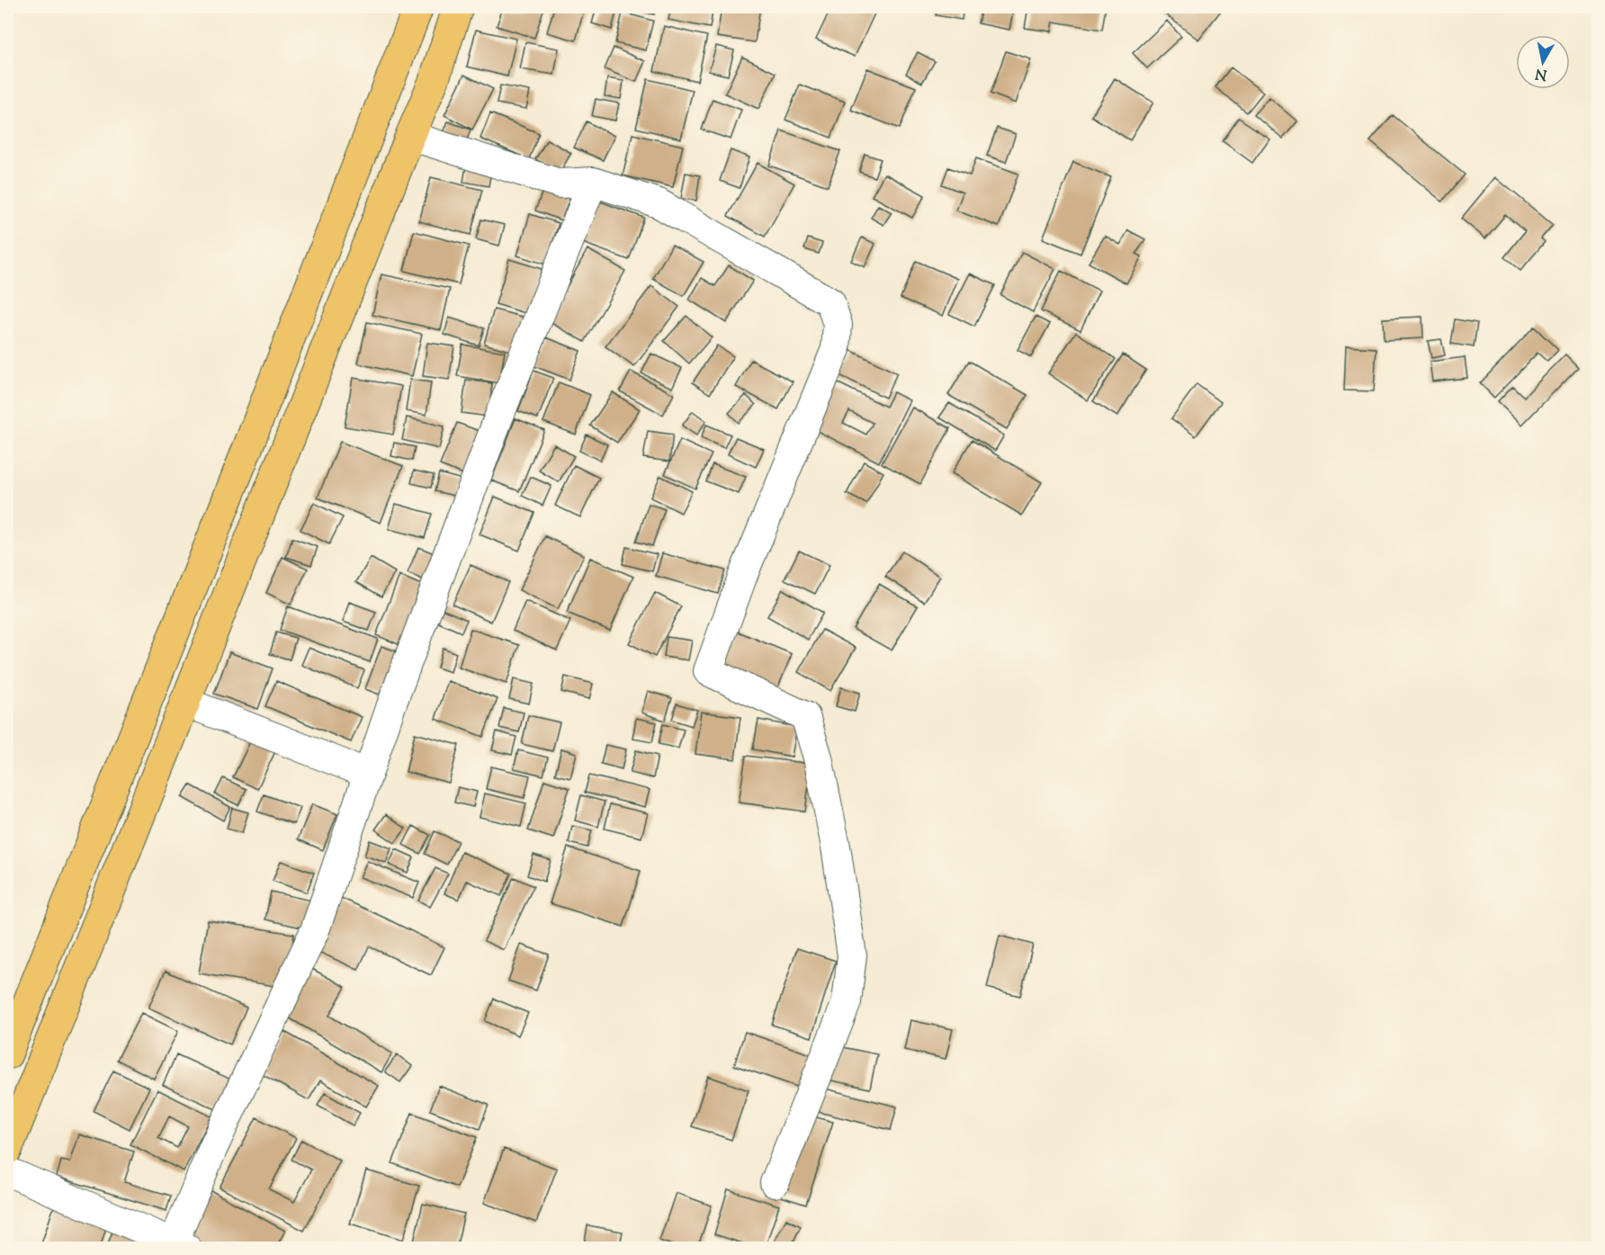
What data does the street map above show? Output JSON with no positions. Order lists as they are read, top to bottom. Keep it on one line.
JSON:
{"north":"bottom"}
